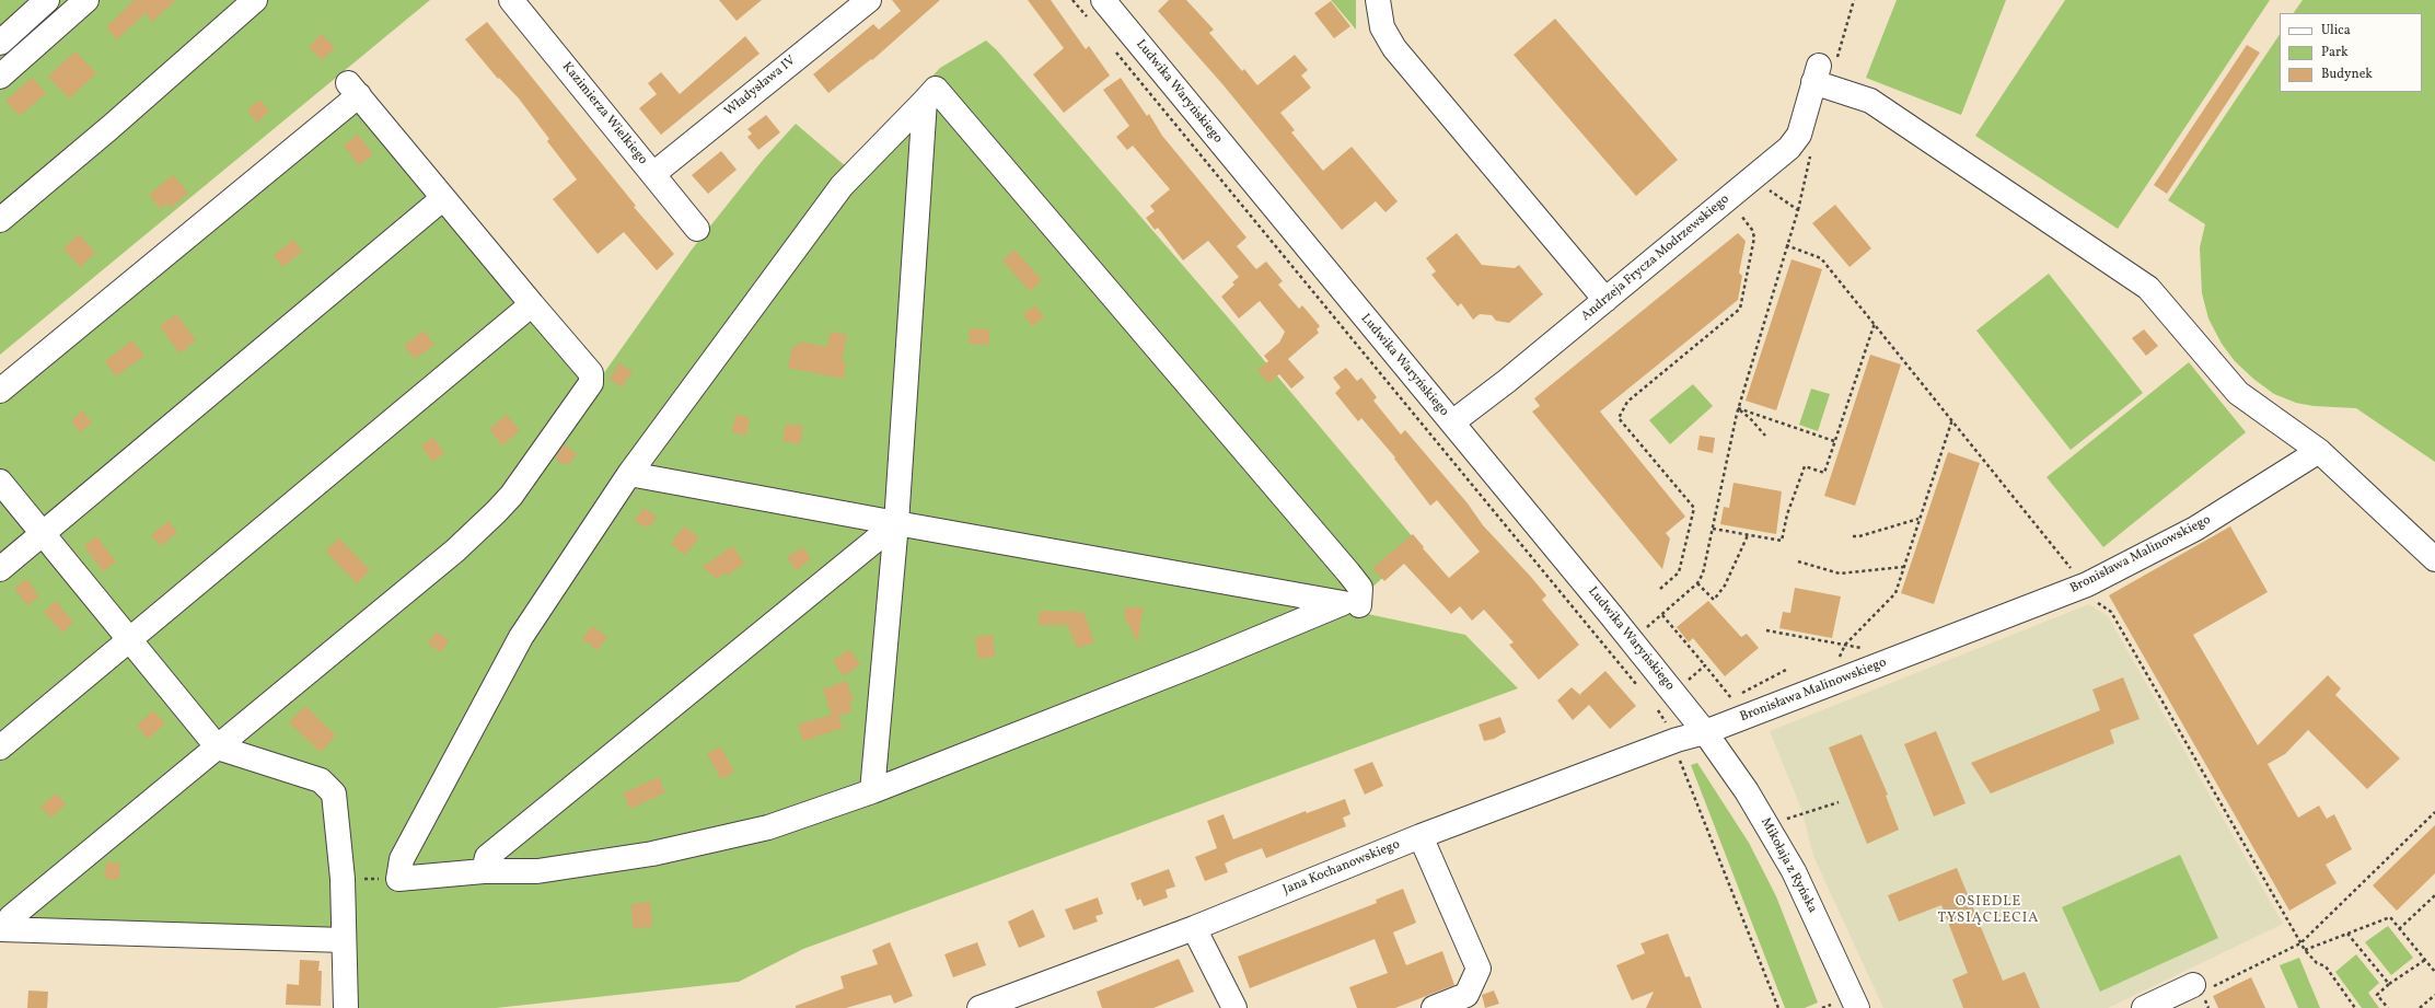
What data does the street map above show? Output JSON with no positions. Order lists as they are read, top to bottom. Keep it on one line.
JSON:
{"streets":{"street":["Władysława IV","Ludwika Waryńskiego","Kazimierza Wielkiego","Andrzeja Frycza Modrzewskiego","Bronisława Malinowskiego","Mikołaja z Ryńska","Jana Kochanowskiego"]},"crossings":[["Władysława IV","Kazimierza Wielkiego"],["Ludwika Waryńskiego","Andrzeja Frycza Modrzewskiego"],["Ludwika Waryńskiego","Bronisława Malinowskiego"],["Ludwika Waryńskiego","Mikołaja z Ryńska"],["Ludwika Waryńskiego","Jana Kochanowskiego"],["Andrzeja Frycza Modrzewskiego","Bronisława Malinowskiego"],["Bronisława Malinowskiego","Mikołaja z Ryńska"],["Bronisława Malinowskiego","Jana Kochanowskiego"],["Mikołaja z Ryńska","Jana Kochanowskiego"]],"districts":["OSIEDLE TYSIĄCLECIA"],"legend":["Ulica","Park","Budynek"]}
